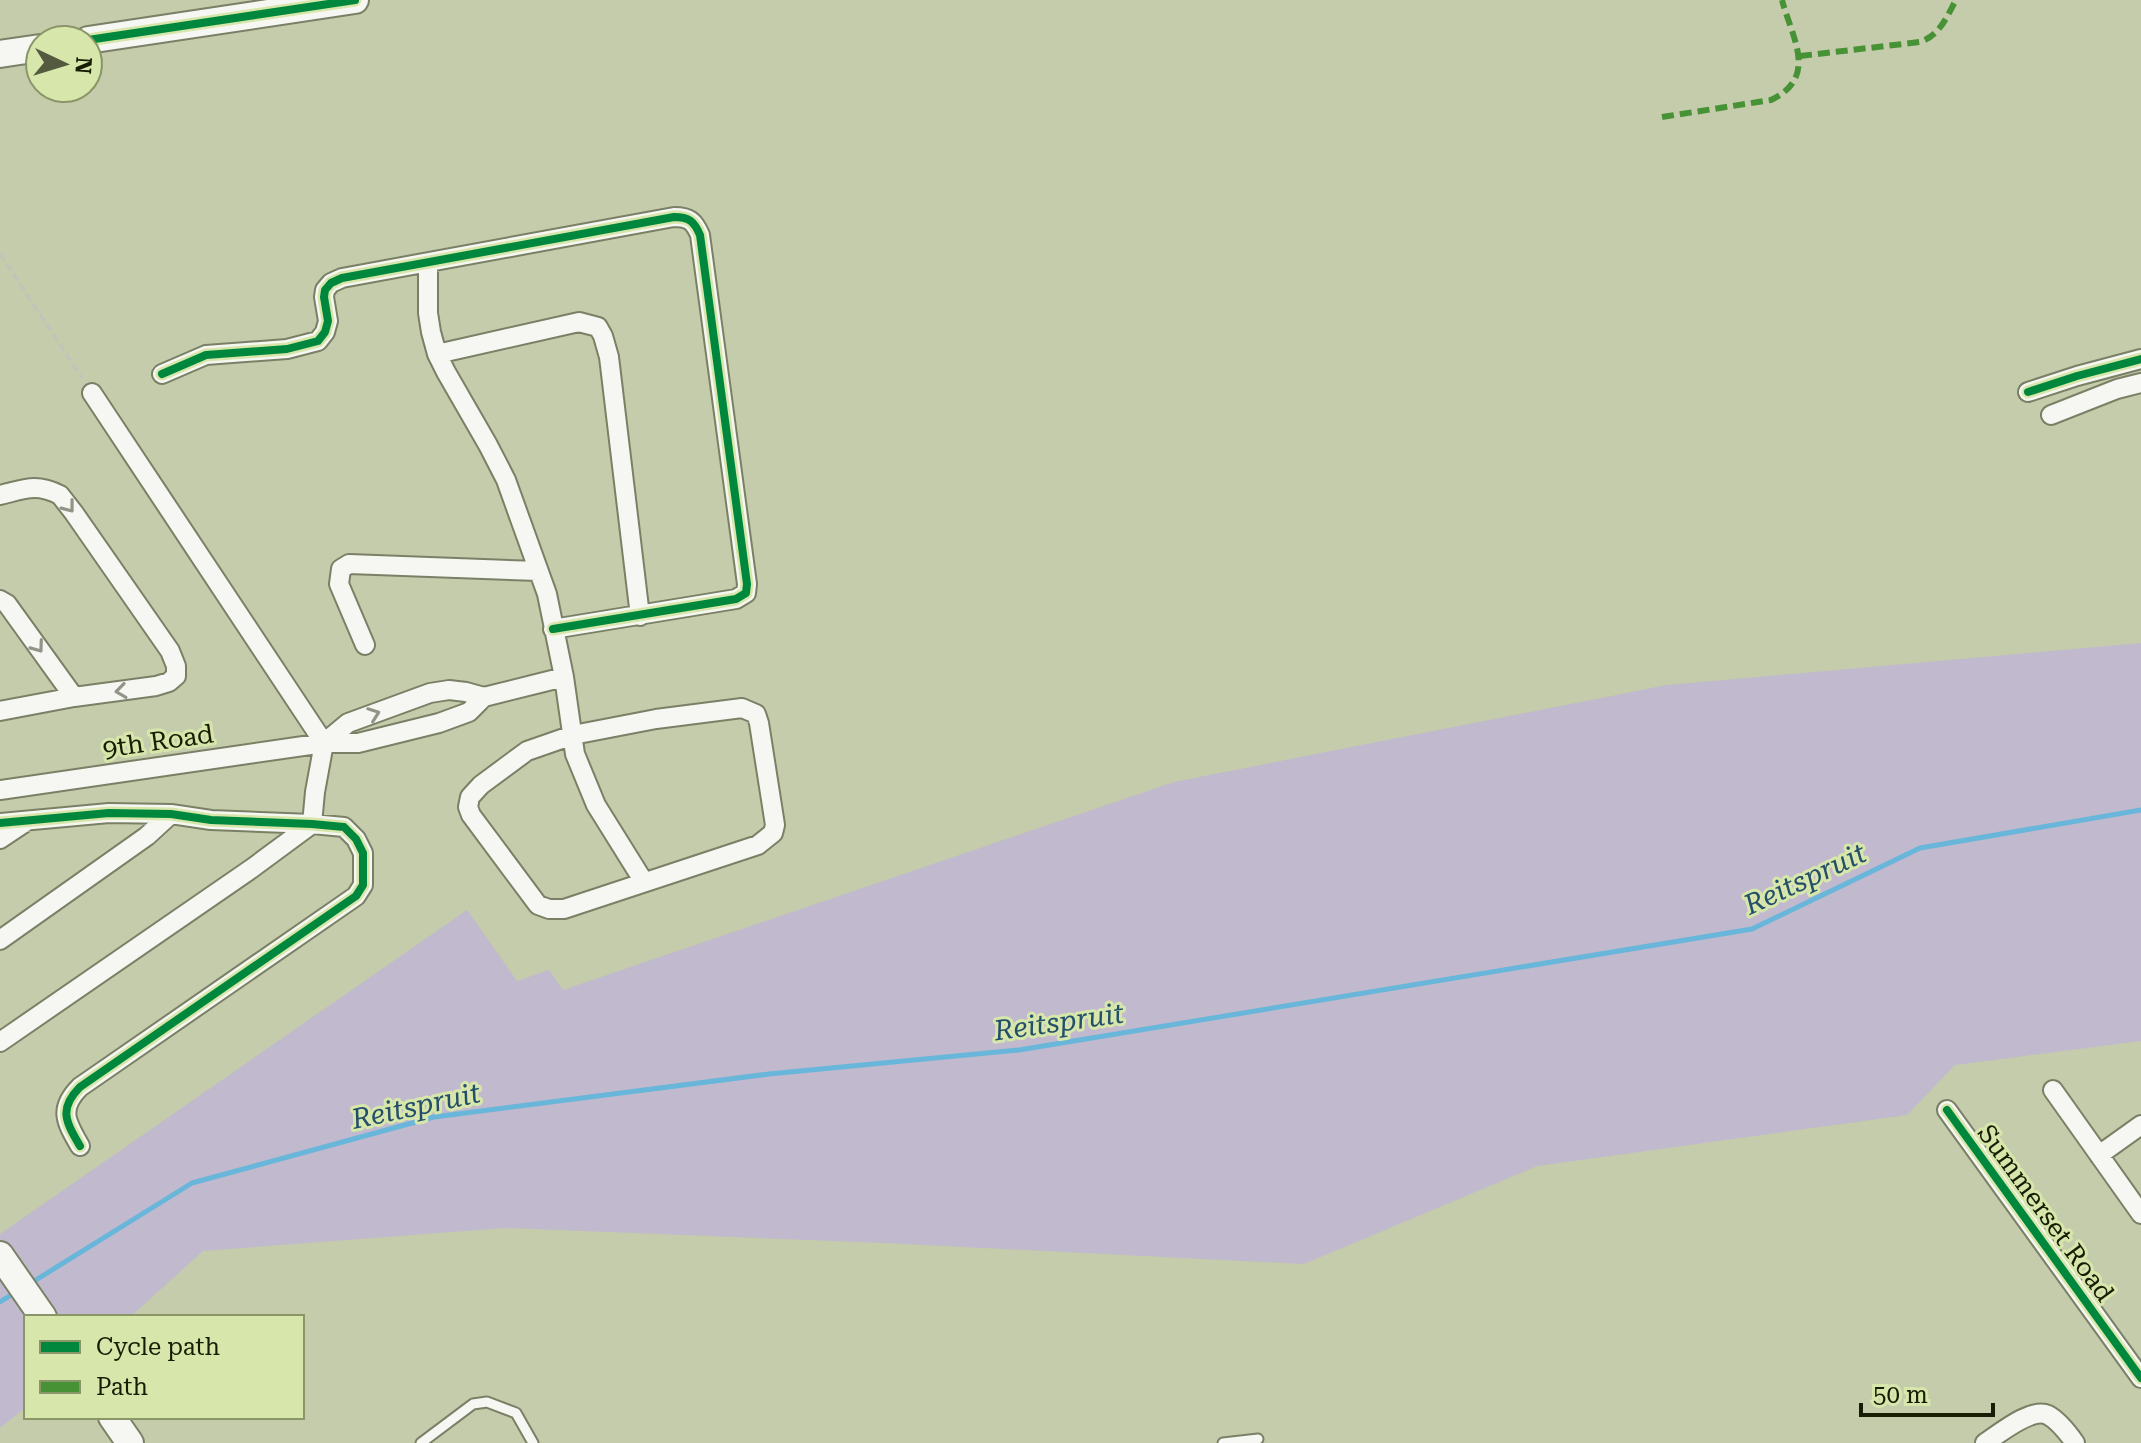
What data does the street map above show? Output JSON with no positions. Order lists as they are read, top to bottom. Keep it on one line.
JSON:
{"streets":{"street":["9th Road","Summerset Road"]},"water":["Reitspruit"],"legend":["Cycle path","Path"],"scale_bar":"50 m","north":"right"}
